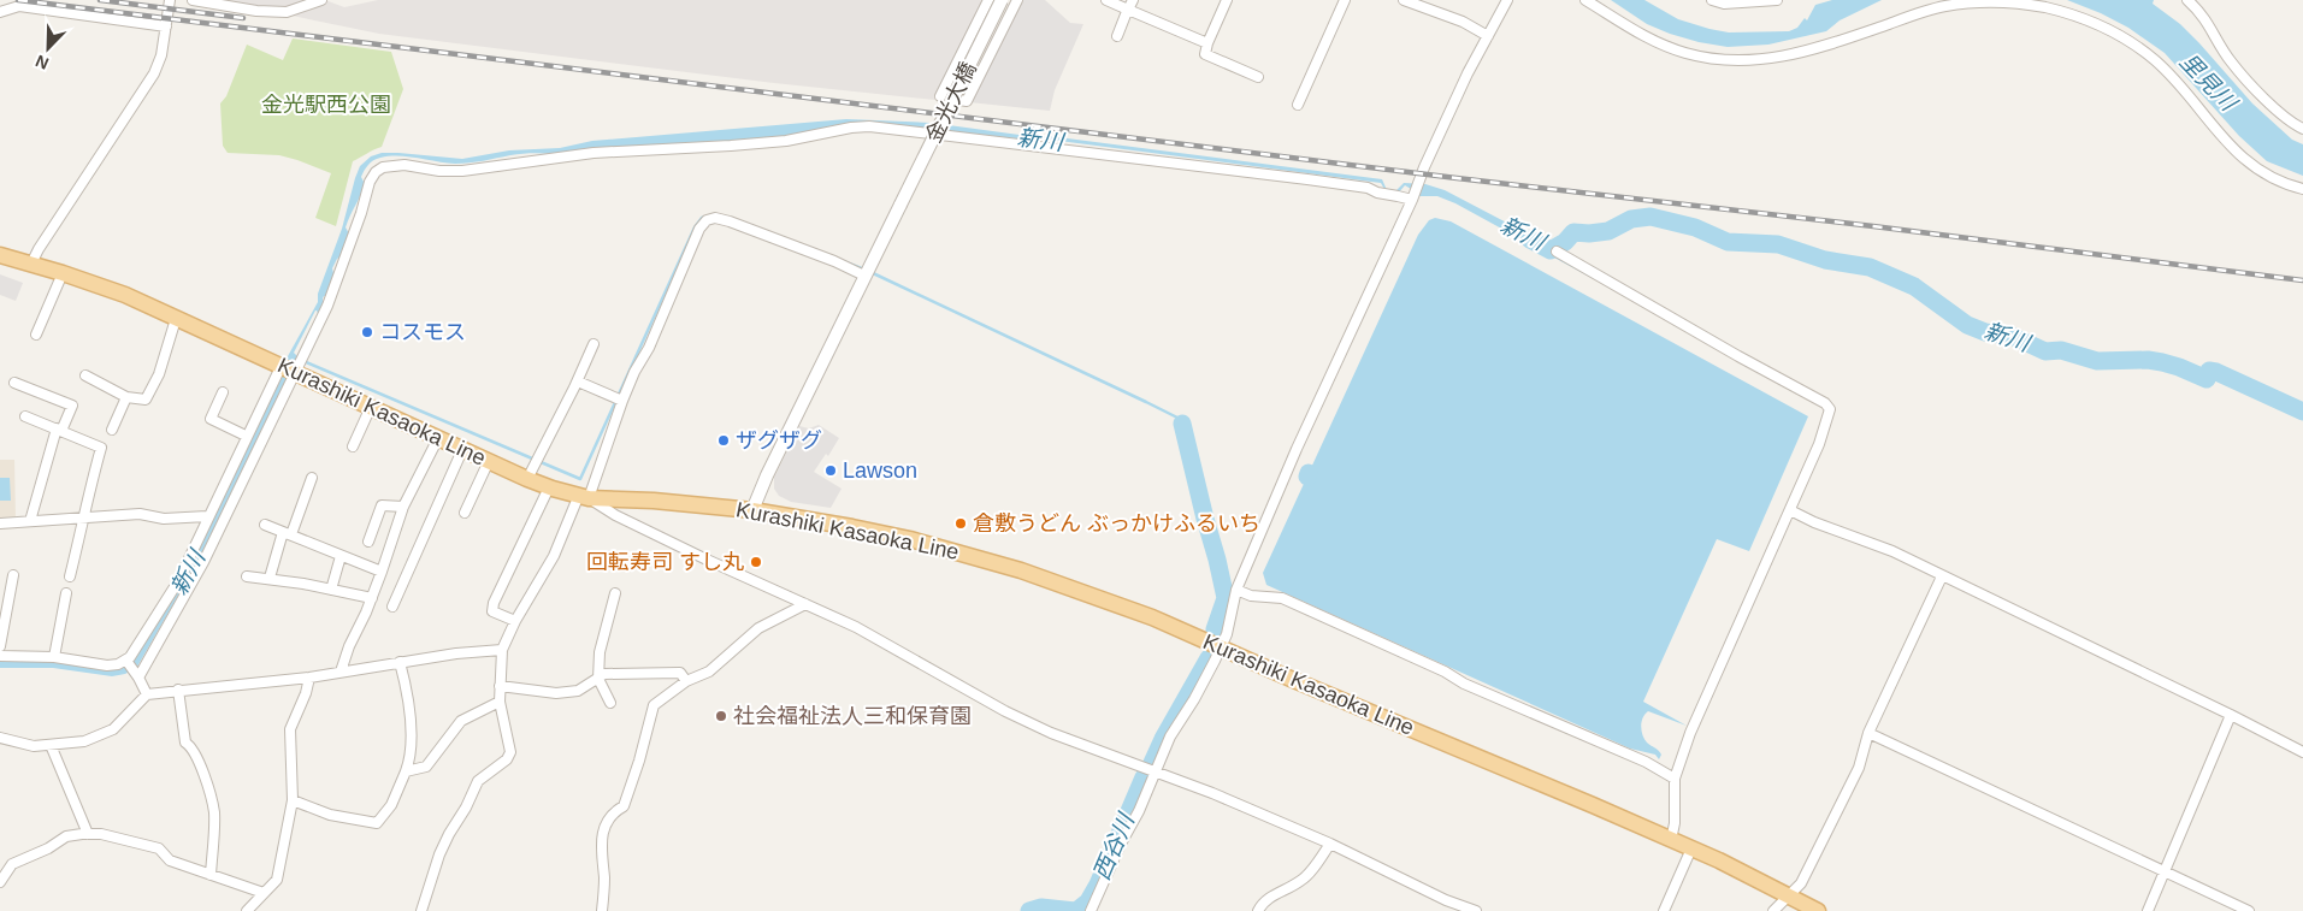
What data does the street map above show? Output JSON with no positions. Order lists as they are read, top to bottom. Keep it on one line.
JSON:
{"streets":{"main road":["Kurashiki Kasaoka Line"],"street":["金光大橋"]},"crossings":[["金光大橋","Kurashiki Kasaoka Line"]],"water":["里見川","新川","西谷川"],"parks":["金光駅西公園"],"places":["コスモス","ザグザグ","Lawson","倉敷うどん ぶっかけふるいち","回転寿司 すし丸","社会福祉法人三和保育園"],"north":"bottom left"}
